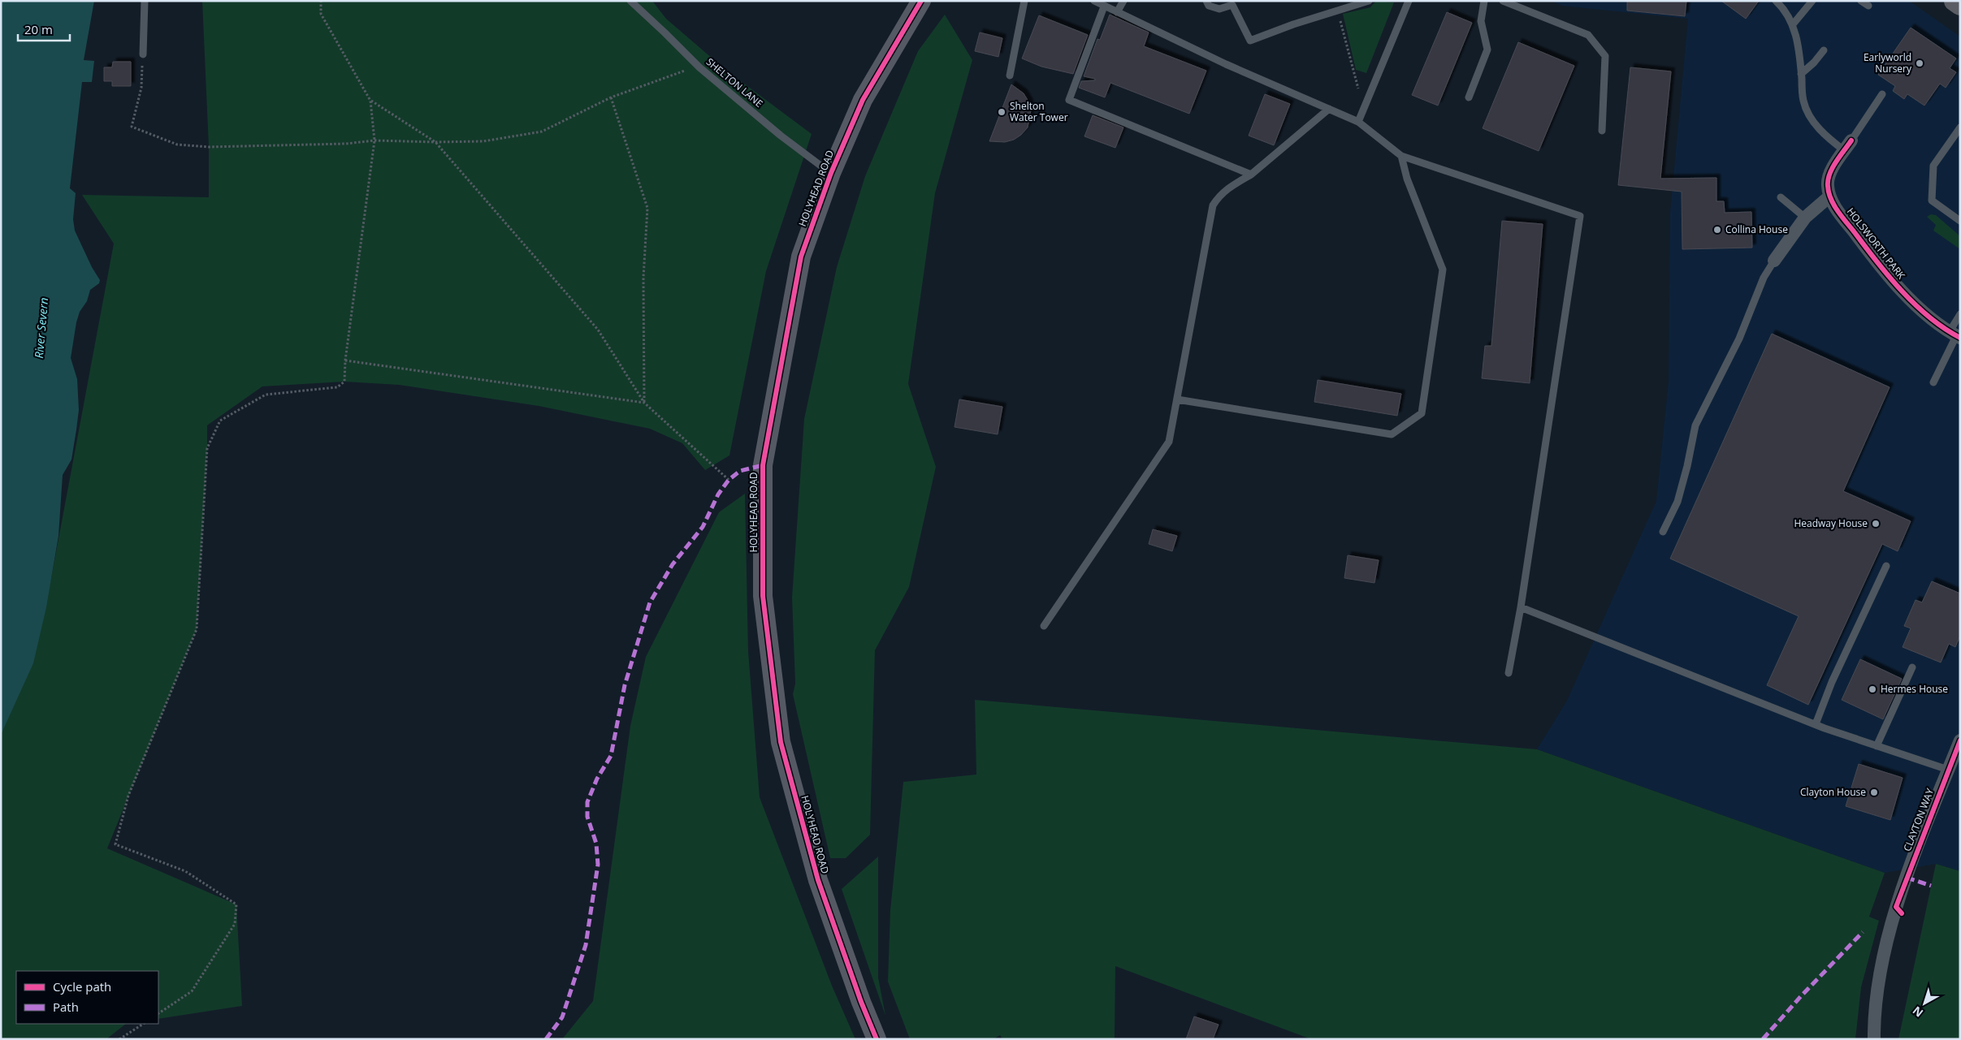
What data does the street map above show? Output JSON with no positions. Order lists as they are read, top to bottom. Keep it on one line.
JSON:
{"streets":{"main road":["HOLYHEAD ROAD"],"street":["HOLSWORTH PARK","CLAYTON WAY"],"lane":["SHELTON LANE"]},"crossings":[["SHELTON LANE","HOLYHEAD ROAD"]],"water":["River Severn"],"places":["Earlyworld Nursery","Shelton Water Tower","Collina House","Headway House","Hermes House","Clayton House"],"legend":["Cycle path","Path"],"scale_bar":"20 m","north":"bottom left"}
